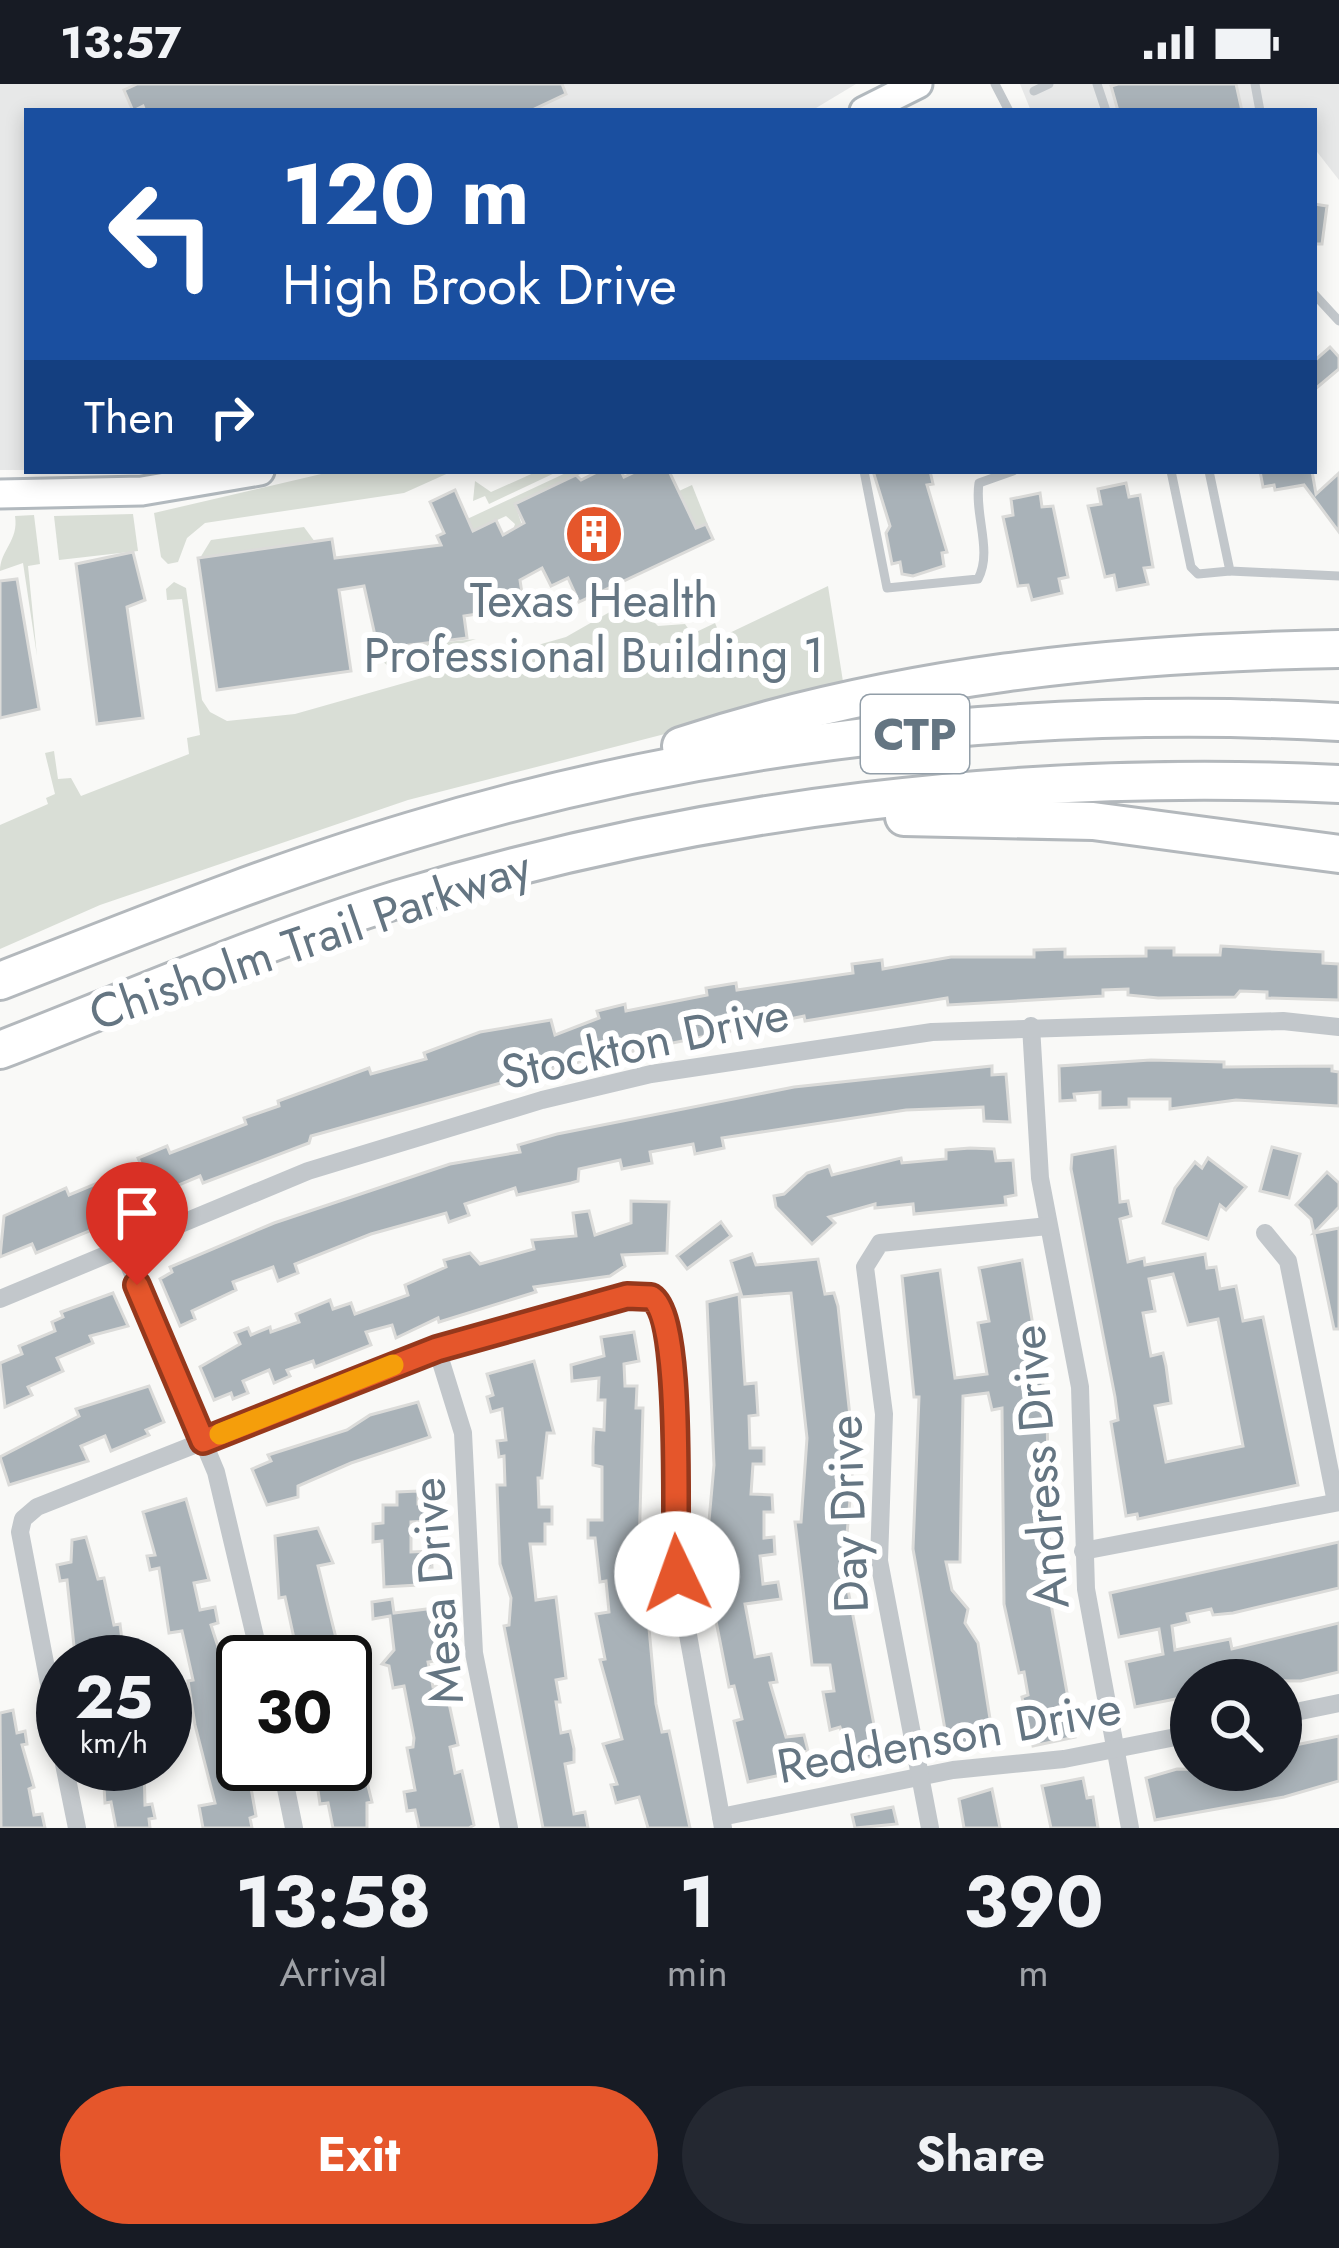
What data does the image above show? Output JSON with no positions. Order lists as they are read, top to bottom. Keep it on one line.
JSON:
{"streets":{"highway":["CTP","Chisholm Trail Parkway"],"street":["Stockton Drive","Andress Drive","Day Drive","Mesa Drive","Reddenson Drive"]},"crossings":[["Stockton Drive","Andress Drive"],["Andress Drive","Day Drive"],["Andress Drive","Reddenson Drive"],["Day Drive","Reddenson Drive"]],"places":{"building":["Texas Health Professional Building 1"]},"page":{"status":"13:57","turn":["120 m","High Brook Drive"],"then":"Then","speed":"25 km/h","limit":"30","eta":["13:58","Arrival","1","min","390","m"],"buttons":["Exit","Share"]}}
